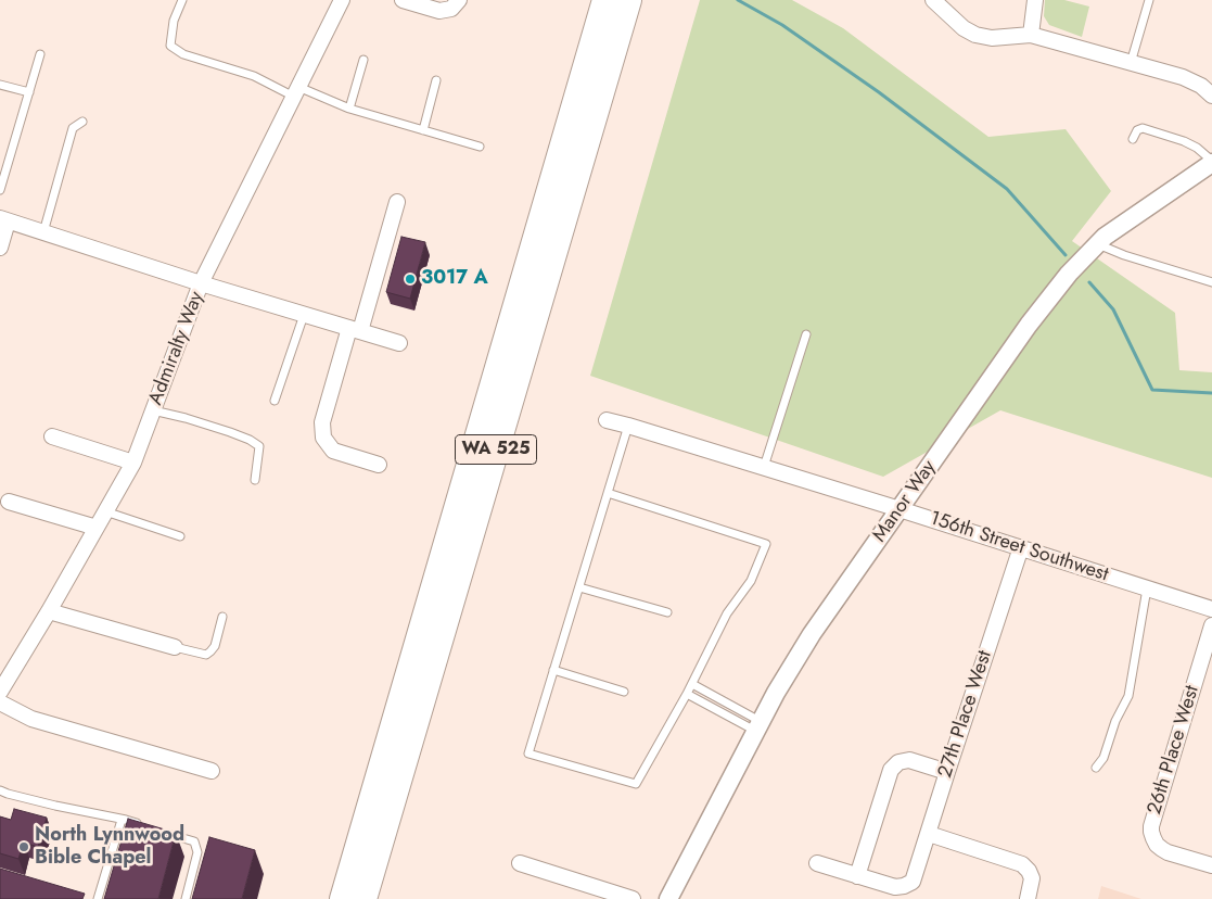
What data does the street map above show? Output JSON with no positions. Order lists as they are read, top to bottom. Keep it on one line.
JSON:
{"streets":{"highway":["WA 525"],"street":["Admiralty Way","Manor Way","156th Street Southwest","27th Place West","26th Place West"]},"crossings":[["Manor Way","156th Street Southwest"],["156th Street Southwest","27th Place West"]],"places":["3017 A","North Lynnwood Bible Chapel"]}
